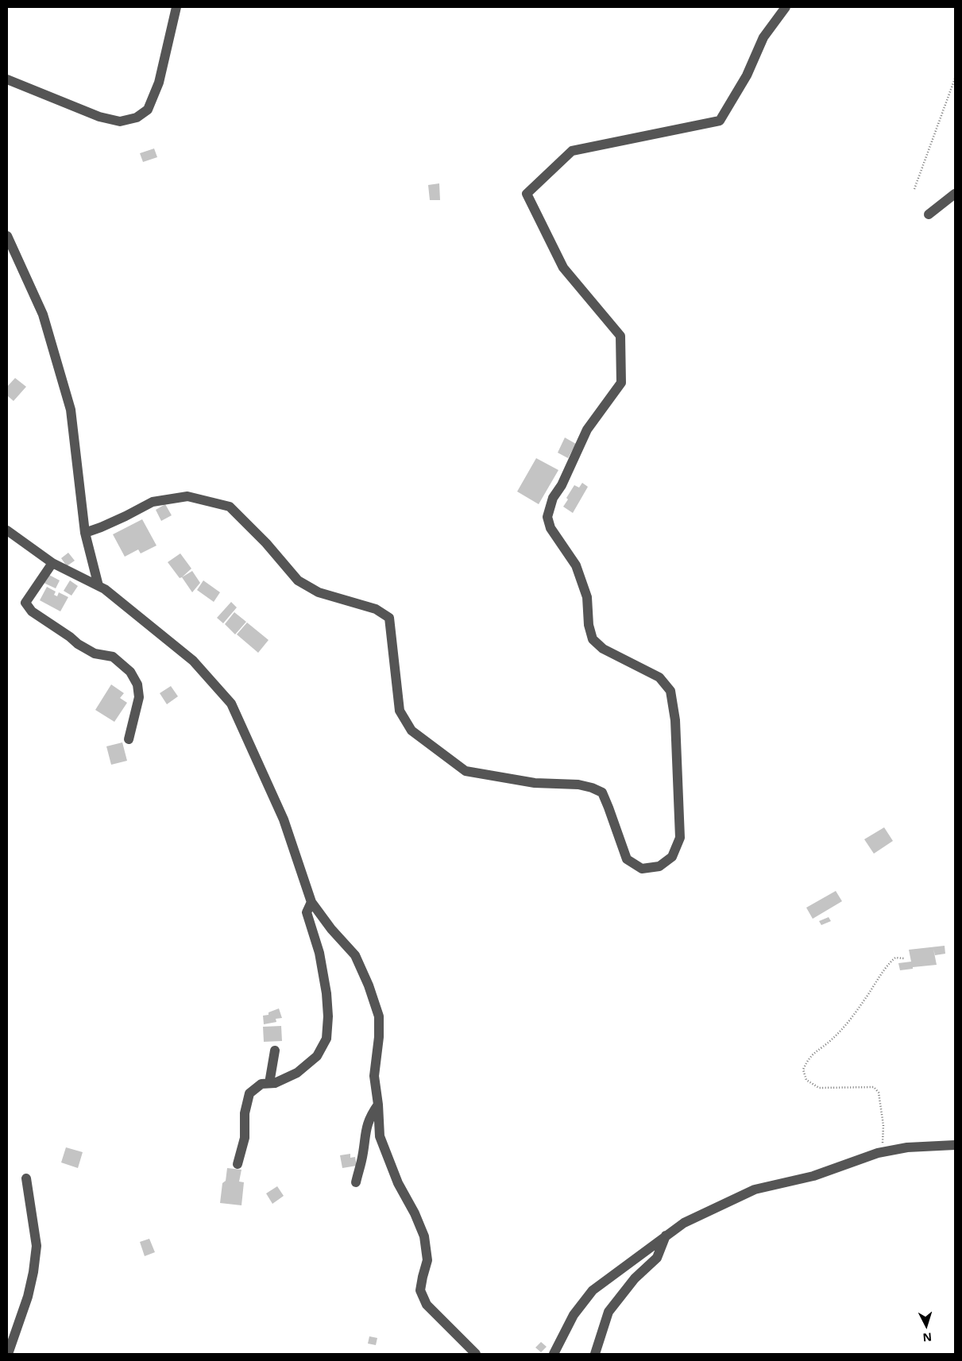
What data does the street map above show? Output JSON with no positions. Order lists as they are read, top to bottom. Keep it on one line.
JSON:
{"north":"bottom"}
